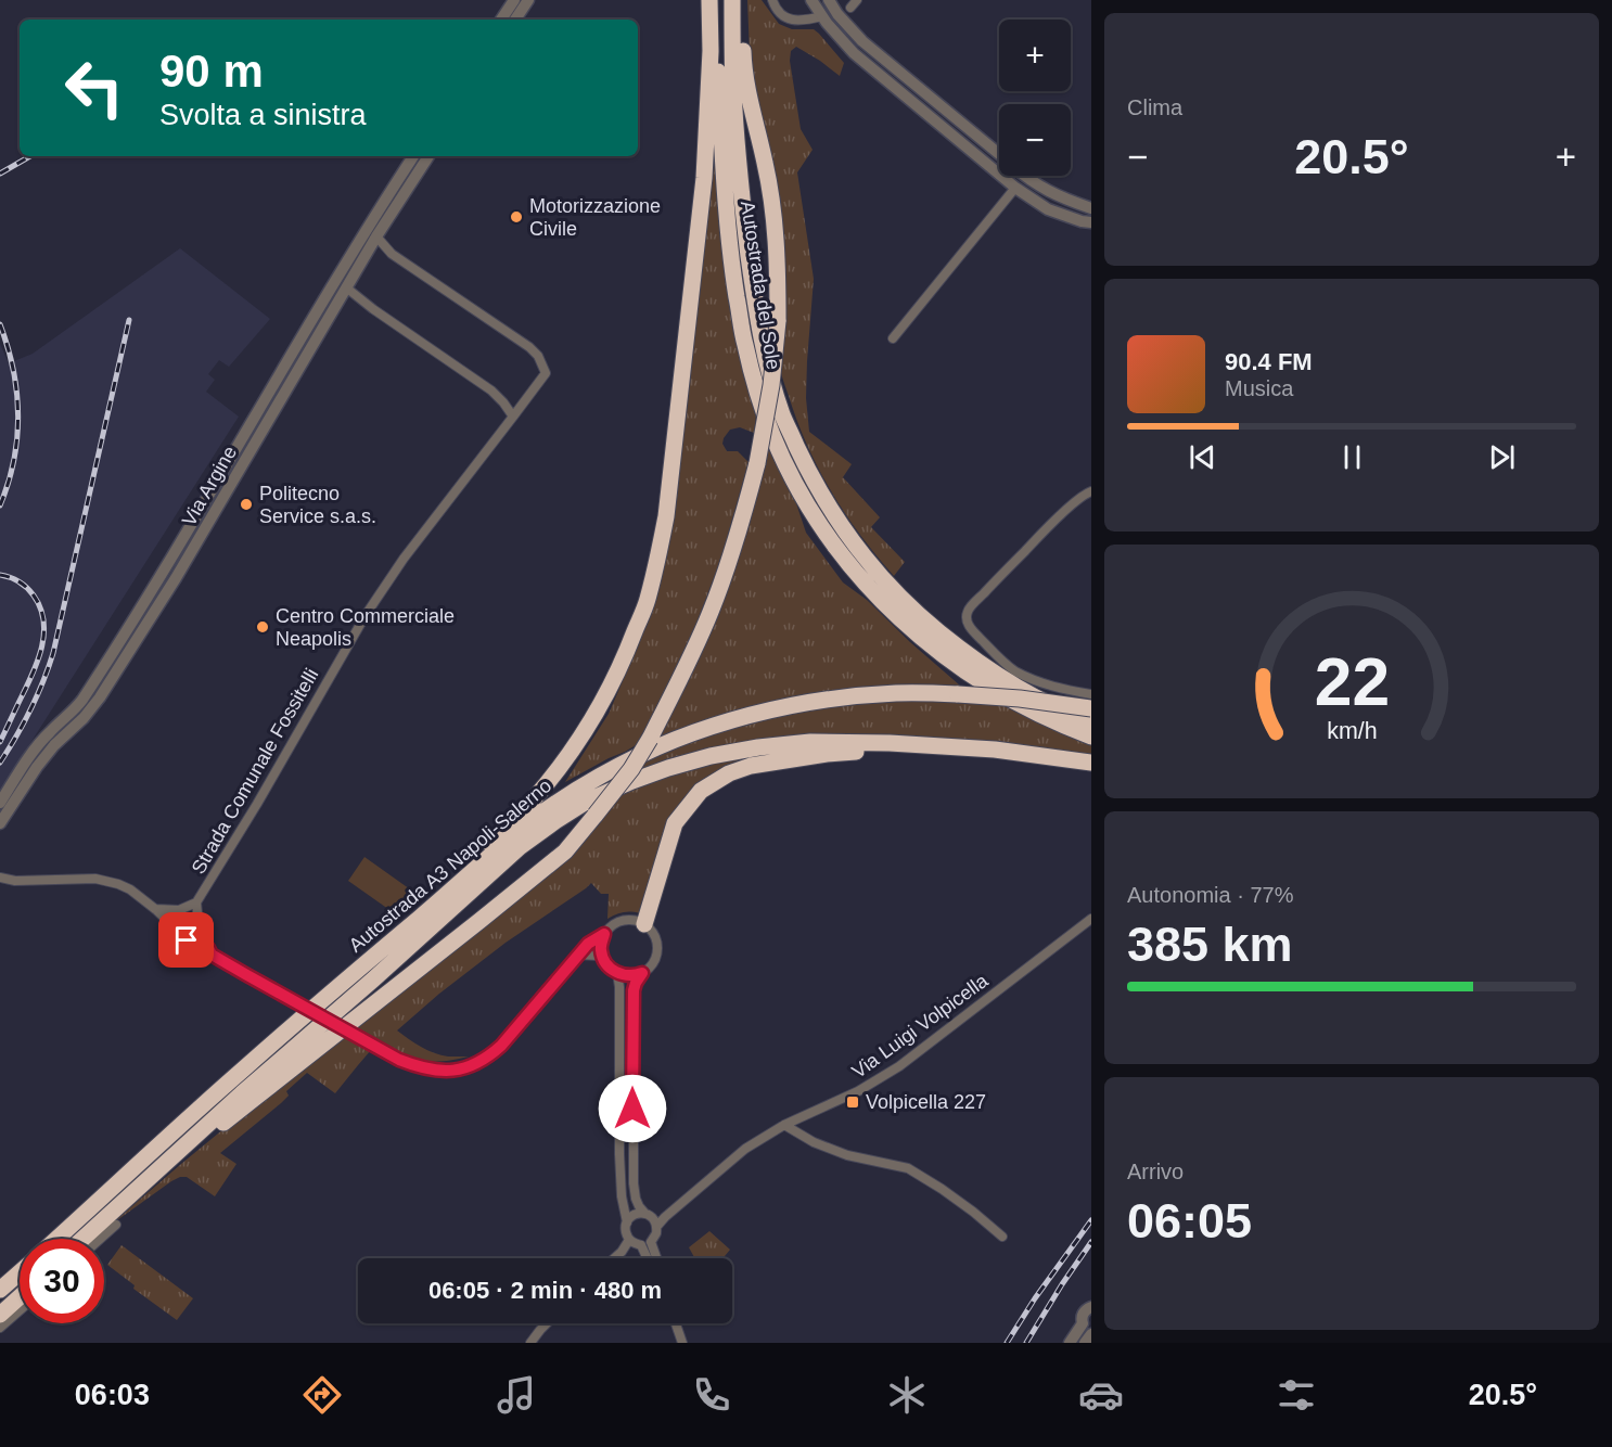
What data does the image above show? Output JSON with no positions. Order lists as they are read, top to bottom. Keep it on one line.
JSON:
{"streets":{"highway":["Autostrada del Sole","Autostrada A3 Napoli-Salerno"],"street":["Via Argine","Strada Comunale Fossitelli","Via Luigi Volpicella"]},"crossings":[["Via Argine","Strada Comunale Fossitelli"]],"places":{"other":["Motorizzazione Civile","Politecno Service s.a.s.","Centro Commerciale Neapolis"],"transit":["Volpicella 227"]},"page":{"tile":["Clima",["Autonomia · 77%","385 km"],["Arrivo","06:05"]],"map_buttons":["+","−"],"turn":["90 m","Svolta a sinistra"],"heat":["−","20.5°","+"],"song":["90.4 FM","Musica"],"limit":"30","trip":"06:05 · 2 min · 480 m","tabs":["06:03","20.5°"],"gauge":["22","km/h"]}}
